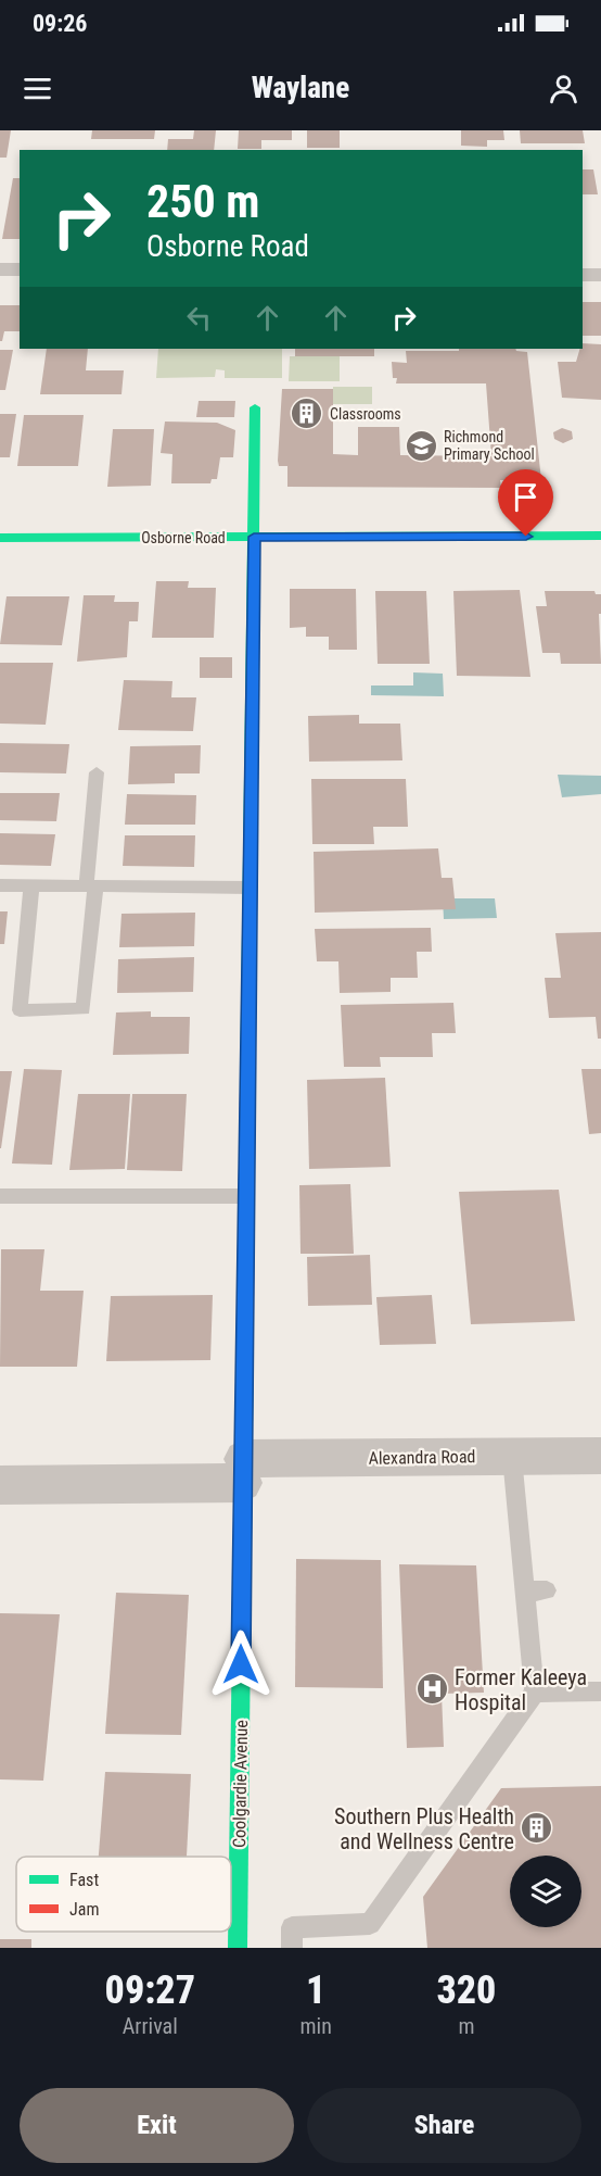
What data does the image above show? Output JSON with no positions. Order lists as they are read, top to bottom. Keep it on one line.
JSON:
{"streets":{"street":["Osborne Road","Alexandra Road","Coolgardie Avenue"]},"crossings":[["Osborne Road","Coolgardie Avenue"],["Alexandra Road","Coolgardie Avenue"]],"places":{"building":["Classrooms","Southern Plus Health and Wellness Centre"],"school or university":["Richmond Primary School"],"hospital":["Former Kaleeya Hospital"]},"legend":["Fast","Jam"],"page":{"status":"09:26","header":"Waylane","turn":["250 m","Osborne Road"],"eta":["09:27","Arrival","1","min","320","m"],"buttons":["Exit","Share"]}}
